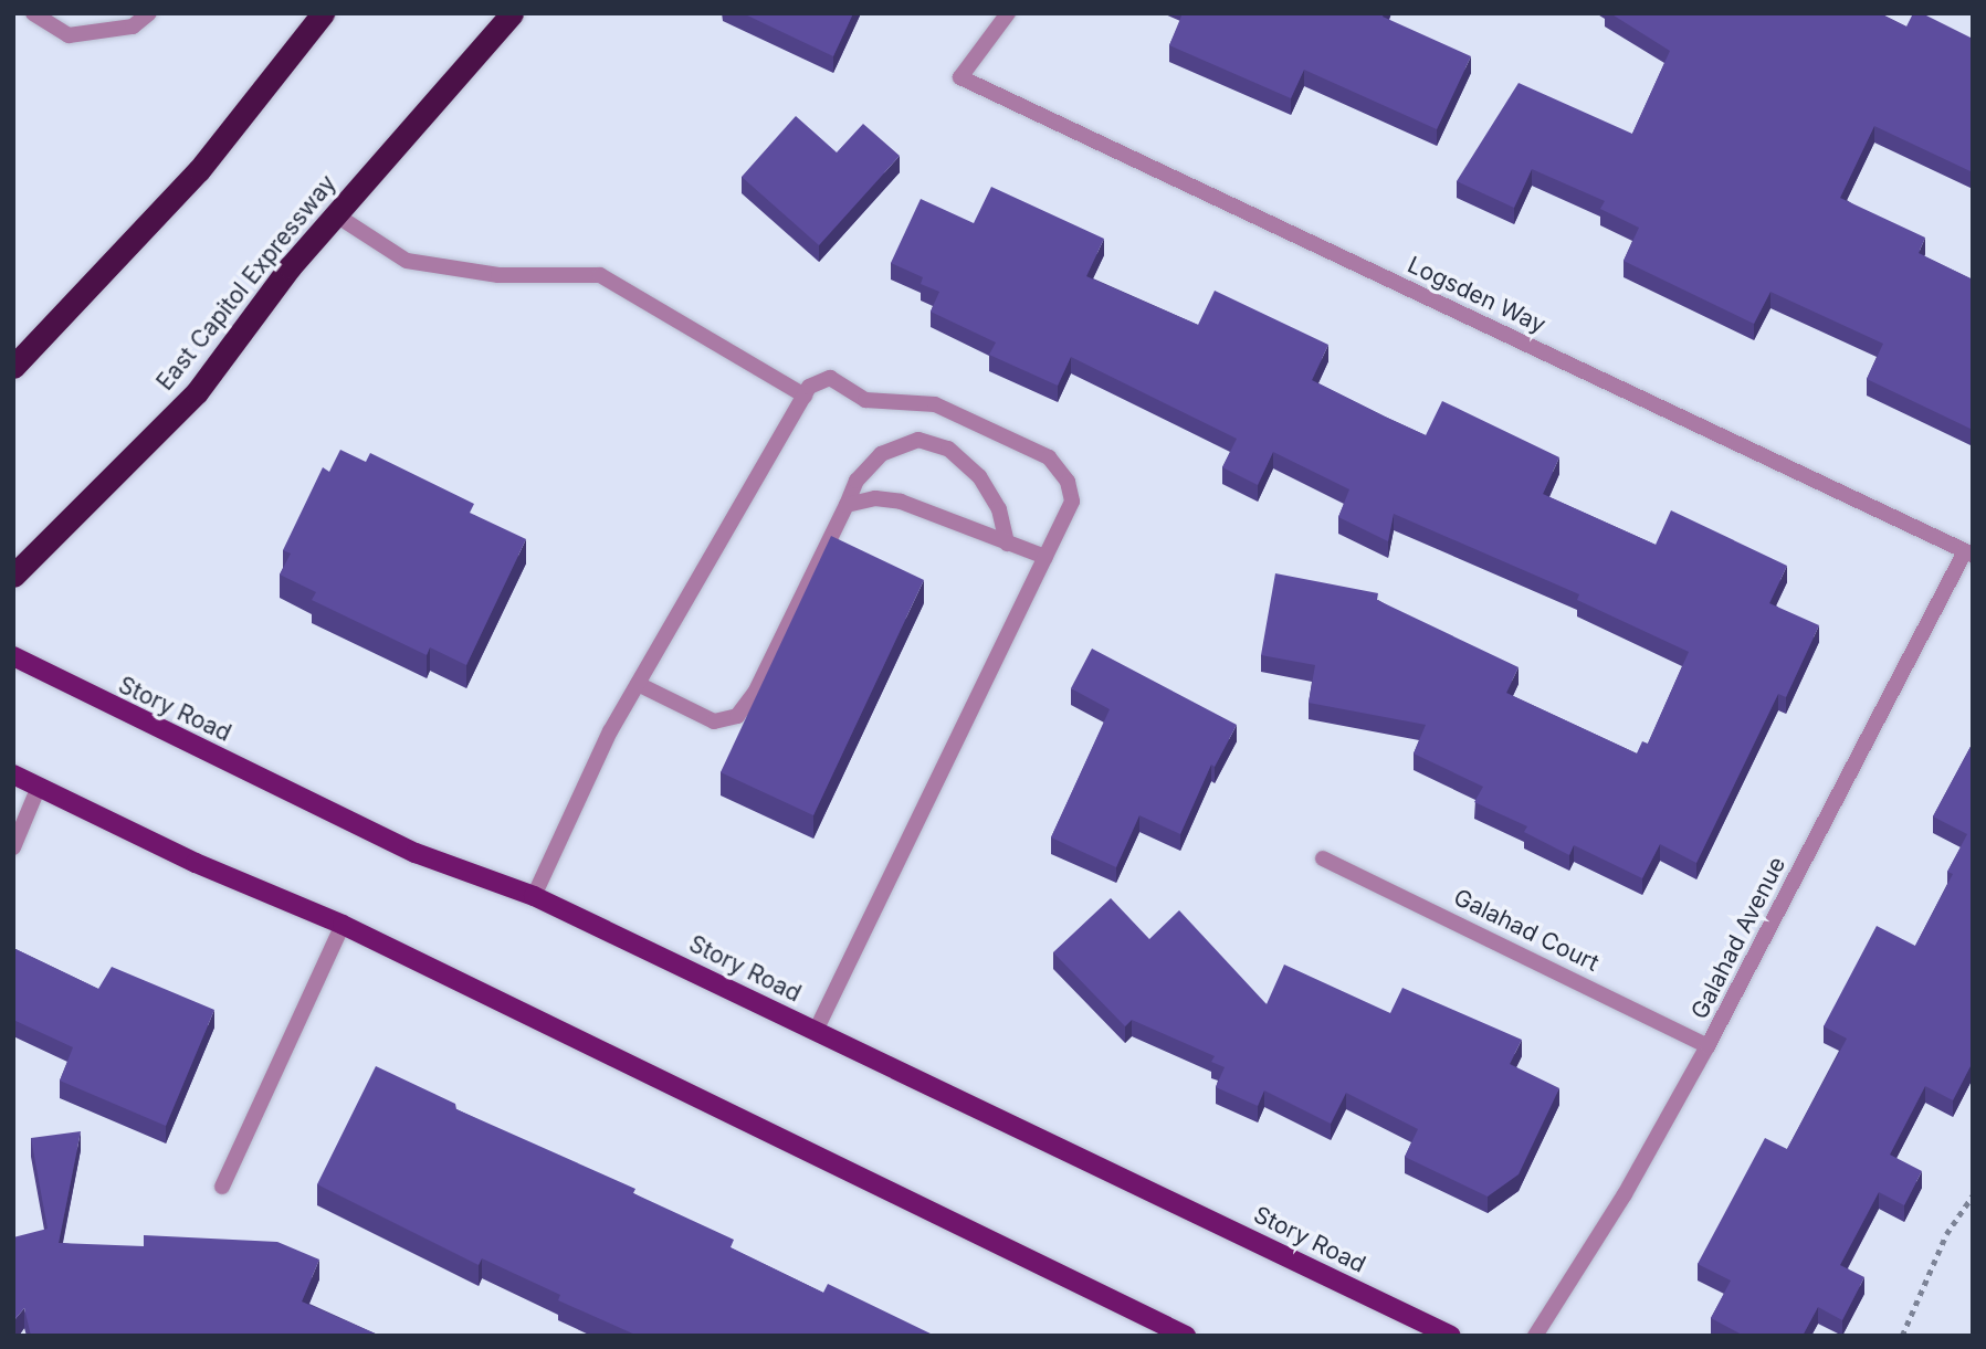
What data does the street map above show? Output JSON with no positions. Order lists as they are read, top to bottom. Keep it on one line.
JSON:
{"streets":{"highway":["East Capitol Expressway"],"main road":["Story Road"],"street":["Logsden Way","Galahad Court","Galahad Avenue"]},"crossings":[["Logsden Way","Galahad Avenue"],["Galahad Court","Galahad Avenue"]]}
